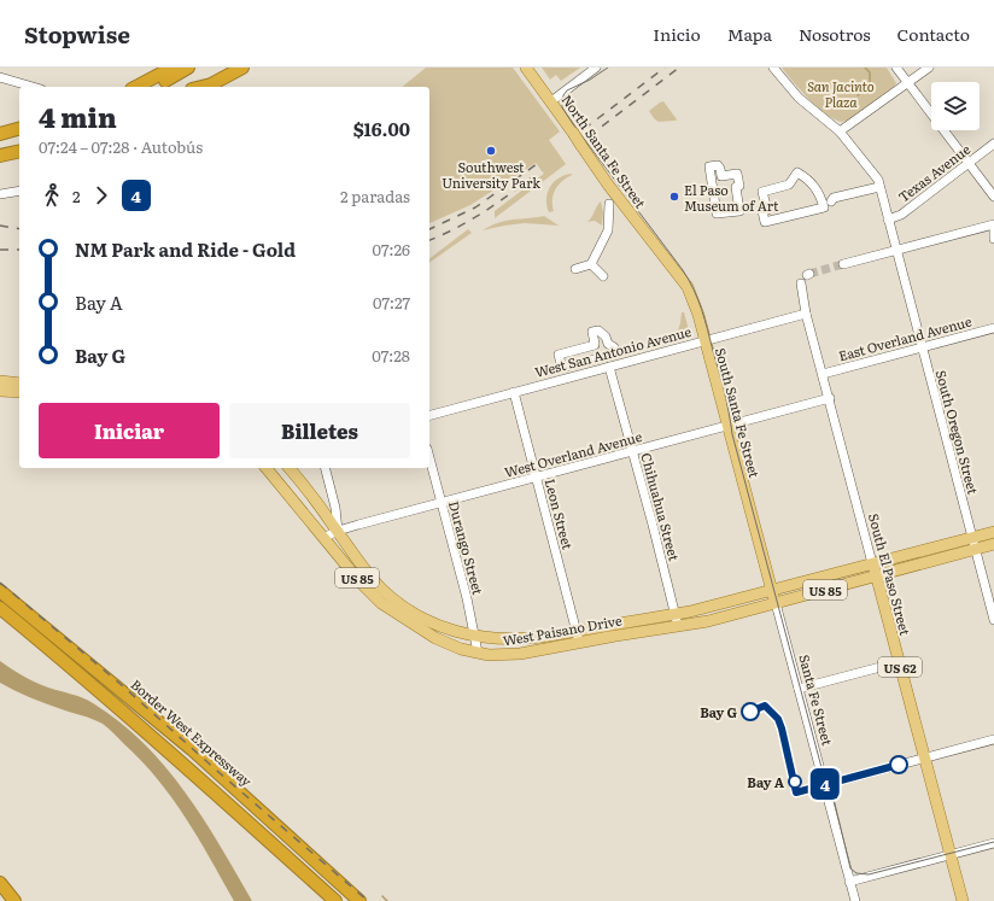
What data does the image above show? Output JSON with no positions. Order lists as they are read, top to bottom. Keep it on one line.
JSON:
{"streets":{"highway":["Border West Expressway"],"main road":["North Santa Fe Street","South Santa Fe Street","South El Paso Street","US 85","West Paisano Drive","US 62","Santa Fe Street"],"street":["Texas Avenue","East Overland Avenue","West San Antonio Avenue","South Oregon Street","West Overland Avenue","Chihuahua Street","Leon Street","Durango Street"]},"crossings":[["North Santa Fe Street","South Santa Fe Street"],["Texas Avenue","South Oregon Street"],["East Overland Avenue","South Oregon Street"],["East Overland Avenue","South El Paso Street"],["West San Antonio Avenue","South Santa Fe Street"],["West San Antonio Avenue","Chihuahua Street"],["West San Antonio Avenue","Leon Street"],["West San Antonio Avenue","South El Paso Street"],["South Santa Fe Street","West Overland Avenue"],["South Santa Fe Street","West Paisano Drive"],["South Santa Fe Street","Santa Fe Street"],["South Oregon Street","West Paisano Drive"],["West Overland Avenue","Chihuahua Street"],["West Overland Avenue","Leon Street"],["West Overland Avenue","Durango Street"],["West Overland Avenue","South El Paso Street"],["West Overland Avenue","West Paisano Drive"],["Chihuahua Street","West Paisano Drive"],["Leon Street","West Paisano Drive"],["Durango Street","West Paisano Drive"],["South El Paso Street","West Paisano Drive"],["West Paisano Drive","Santa Fe Street"]],"parks":["San Jacinto Plaza"],"places":["Southwest University Park","El Paso Museum of Art","Bay G","Bay A"],"lines":["bus line 4"],"page":{"header":"Stopwise","nav":["Inicio","Mapa","Nosotros","Contacto"],"on_map":"4","heading":["4 min","07:24 – 07:28 · Autobús","$16.00"],"legs":["2","4","2 paradas"],"list":[{"name":"NM Park and Ride - Gold","value":"07:26"},{"name":"Bay A","value":"07:27"},{"name":"Bay G","value":"07:28"}],"buttons":["Iniciar","Billetes"]}}
